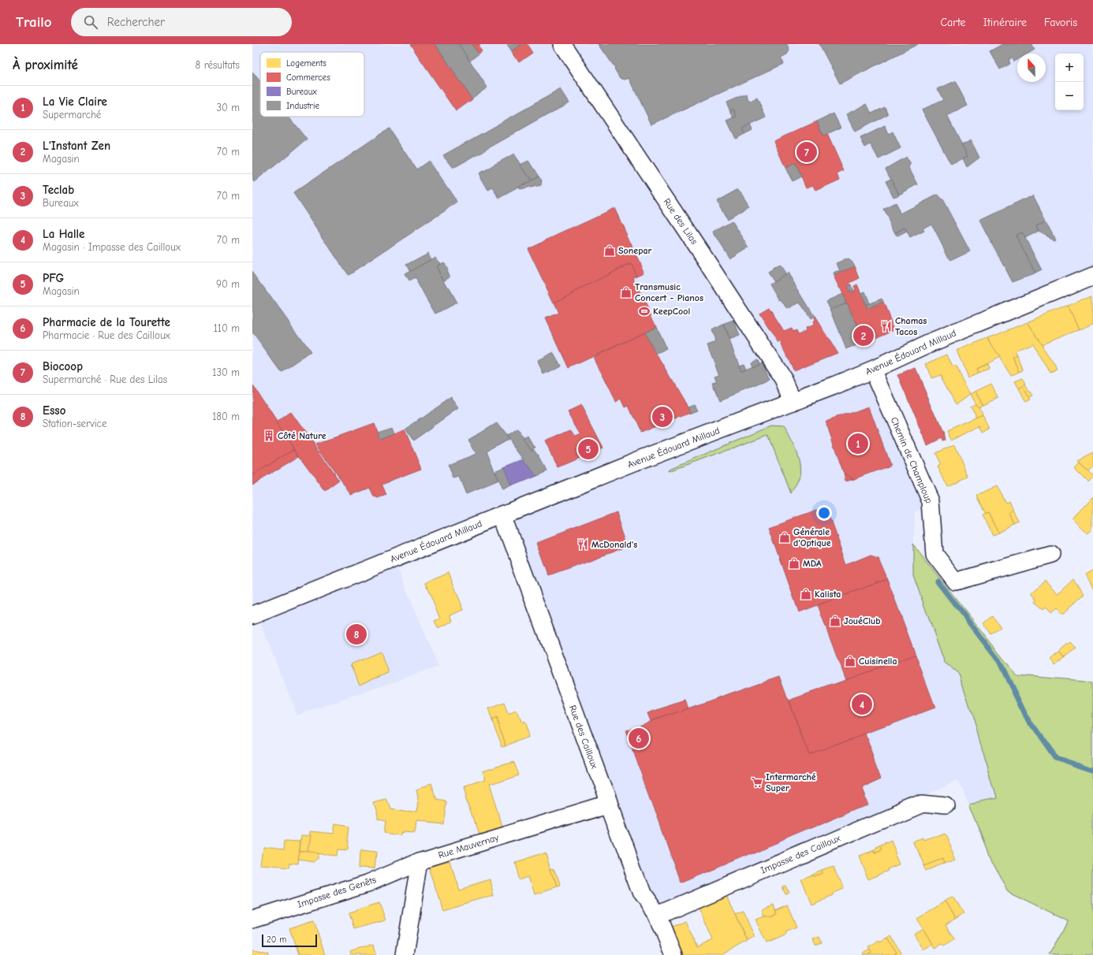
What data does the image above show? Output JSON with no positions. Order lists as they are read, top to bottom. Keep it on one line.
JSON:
{"streets":{"main road":["Avenue Édouard Millaud"],"street":["Rue des Lilas","Chemin de Champloup","Rue des Cailloux","Rue Mauvernay","Impasse des Cailloux","Impasse des Genêts"]},"crossings":[["Rue des Lilas","Avenue Édouard Millaud"],["Avenue Édouard Millaud","Chemin de Champloup"],["Avenue Édouard Millaud","Rue des Cailloux"],["Rue des Cailloux","Rue Mauvernay"],["Rue des Cailloux","Impasse des Cailloux"],["Rue Mauvernay","Impasse des Genêts"]],"places":{"shop":["Sonepar","Transmusic Concert - Pianos","Générale d'Optique","MDA","Kalista","JouéClub","Cuisinella"],"sports":["KeepCool"],"restaurant":["Chamas Tacos","McDonald's"],"building":["Côté Nature"],"supermarket":["Intermarché Super"]},"legend":["Logements","Commerces","Bureaux","Industrie"],"scale_bar":"20 m","north":"top","page":{"header":"Trailo","search":"Rechercher","nav":["Carte","Itinéraire","Favoris"],"heading":["À proximité","8 résultats"],"map_buttons":["+","−"],"list":[{"mark":"1","name":"La Vie Claire","note":"Supermarché","value":"30 m"},{"mark":"2","name":"L'Instant Zen","note":"Magasin","value":"70 m"},{"mark":"3","name":"Teclab","note":"Bureaux","value":"70 m"},{"mark":"4","name":"La Halle","note":"Magasin · Impasse des Cailloux","value":"70 m"},{"mark":"5","name":"PFG","note":"Magasin","value":"90 m"},{"mark":"6","name":"Pharmacie de la Tourette","note":"Pharmacie · Rue des Cailloux","value":"110 m"},{"mark":"7","name":"Biocoop","note":"Supermarché · Rue des Lilas","value":"130 m"},{"mark":"8","name":"Esso","note":"Station-service","value":"180 m"}],"pins":["7","2","3","1","5","8","4","6"],"scale":"20 m"}}
